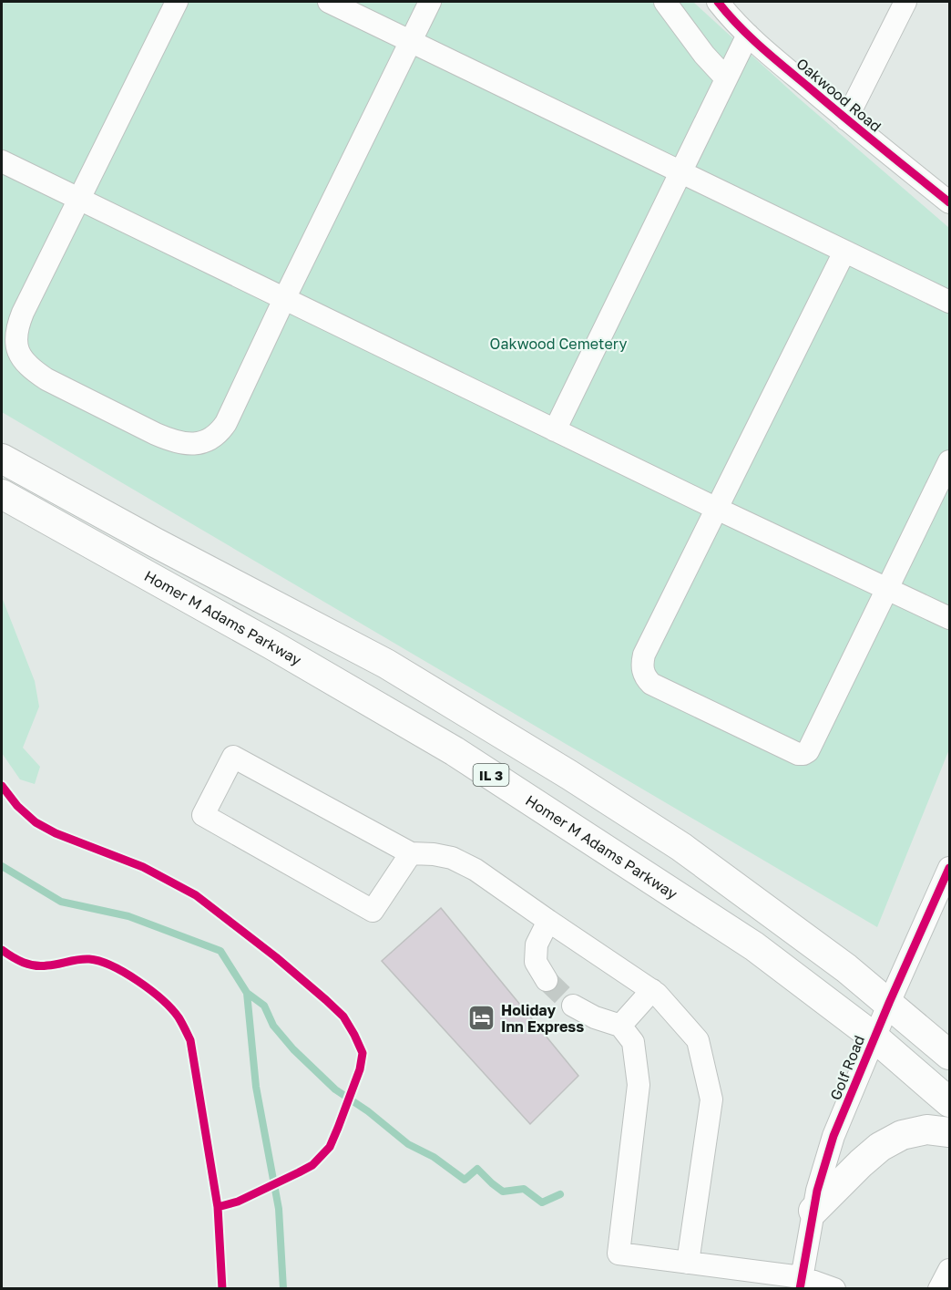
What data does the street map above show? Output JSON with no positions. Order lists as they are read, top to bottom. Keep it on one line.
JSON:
{"streets":{"main road":["Homer M Adams Parkway","IL 3"],"street":["Oakwood Road","Golf Road"]},"crossings":[["Homer M Adams Parkway","Golf Road"],["IL 3","Golf Road"]],"parks":["Oakwood Cemetery"],"places":{"hotel":["Holiday Inn Express"]}}
